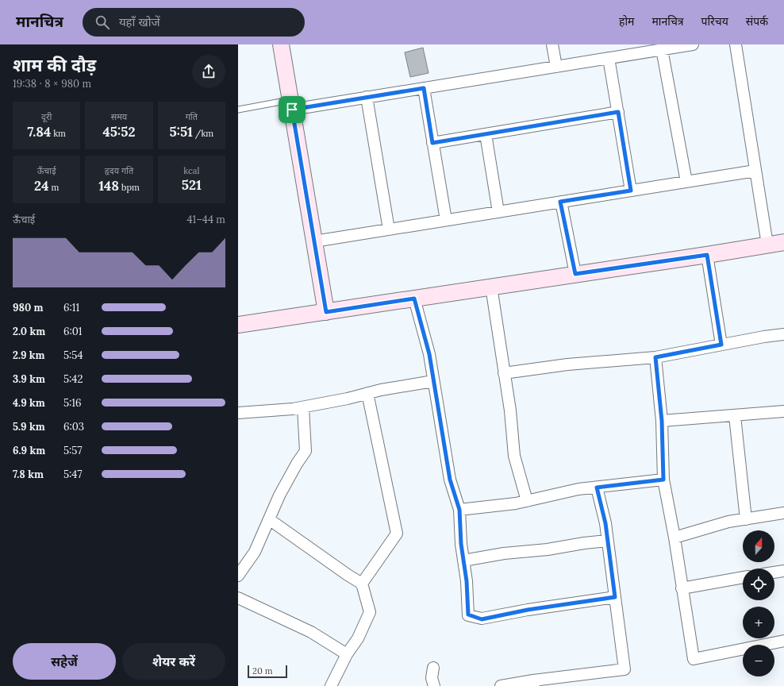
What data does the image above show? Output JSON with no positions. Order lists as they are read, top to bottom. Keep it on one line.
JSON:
{"scale_bar":"20 m","north":"top","page":{"header":"मानचित्र","search":"यहाँ खोजें","nav":["होम","मानचित्र","परिचय","संपर्क"],"heading":["शाम की दौड़","19:38 · 8 × 980 m"],"stats":[["दूरी","7.84 km"],["समय","45:52"],["गति","5:51 /km"],["ऊँचाई","24 m"],["हृदय गति","148 bpm"],["kcal","521"]],"chart":["ऊँचाई","41–44 m"],"list":[{"name":"980 m","note":"6:11"},{"name":"2.0 km","note":"6:01"},{"name":"2.9 km","note":"5:54"},{"name":"3.9 km","note":"5:42"},{"name":"4.9 km","note":"5:16"},{"name":"5.9 km","note":"6:03"},{"name":"6.9 km","note":"5:57"},{"name":"7.8 km","note":"5:47"}],"map_buttons":["+","−"],"buttons":["सहेजें","शेयर करें"],"scale":"20 m"}}
